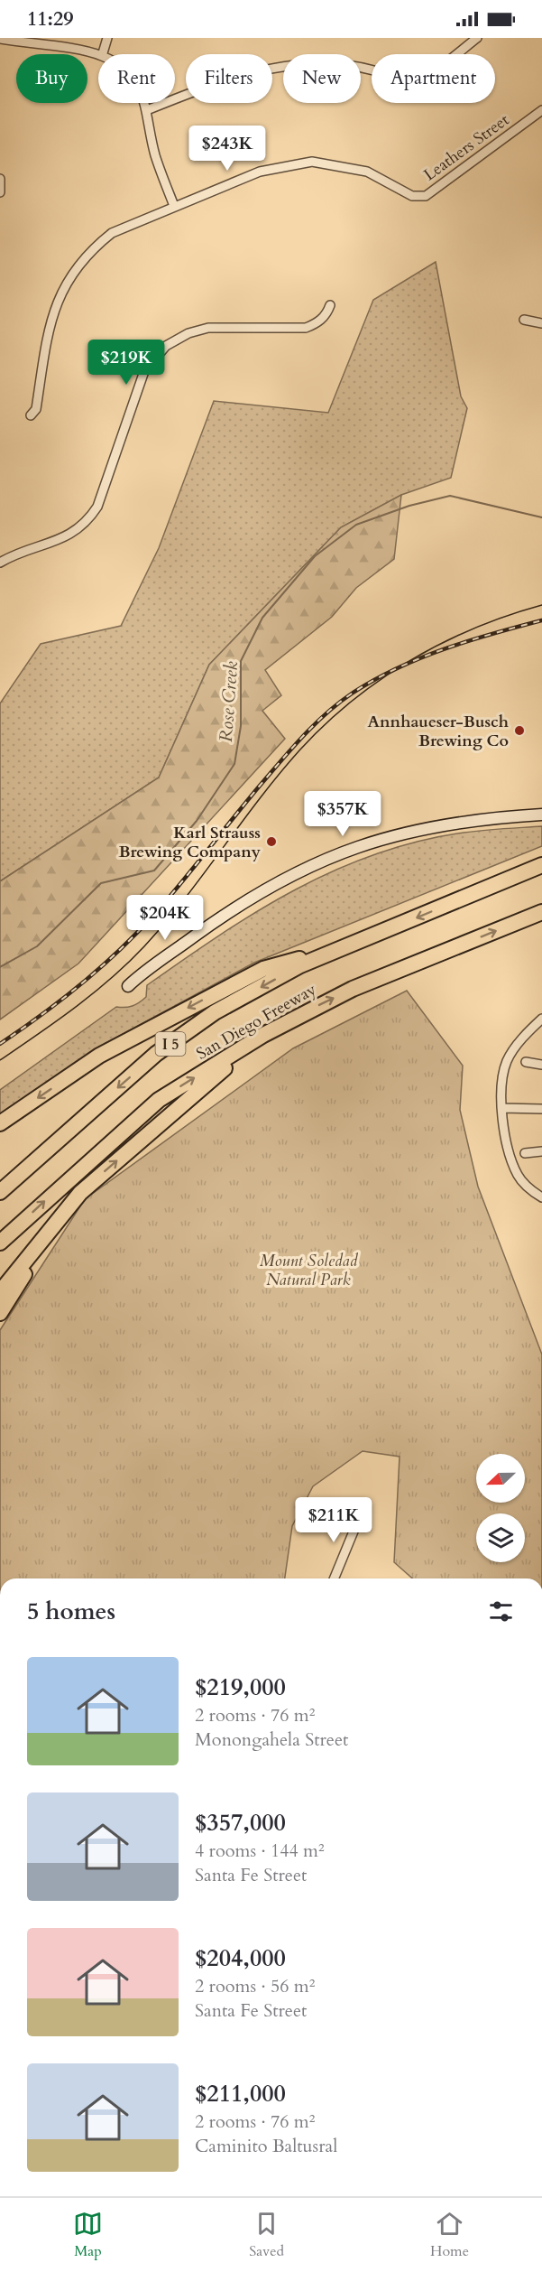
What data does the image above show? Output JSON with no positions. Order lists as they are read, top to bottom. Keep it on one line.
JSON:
{"streets":{"highway":["San Diego Freeway","I 5"],"street":["Leathers Street"]},"water":["Rose Creek"],"parks":["Mount Soledad Natural Park"],"places":["Annhaueser-Busch Brewing Co","Karl Strauss Brewing Company"],"north":"left","page":{"status":"11:29","chip":["Buy","Rent","Filters","New","Apartment"],"price":["$243K","$219K","$357K","$204K","$211K"],"heading":"5 homes","list":[{"name":"$219,000","note":"2 rooms · 76 m² · Monongahela Street"},{"name":"$357,000","note":"4 rooms · 144 m² · Santa Fe Street"},{"name":"$204,000","note":"2 rooms · 56 m² · Santa Fe Street"},{"name":"$211,000","note":"2 rooms · 76 m² · Caminito Baltusral"}],"tabs":["Map","Saved","Home"]}}
